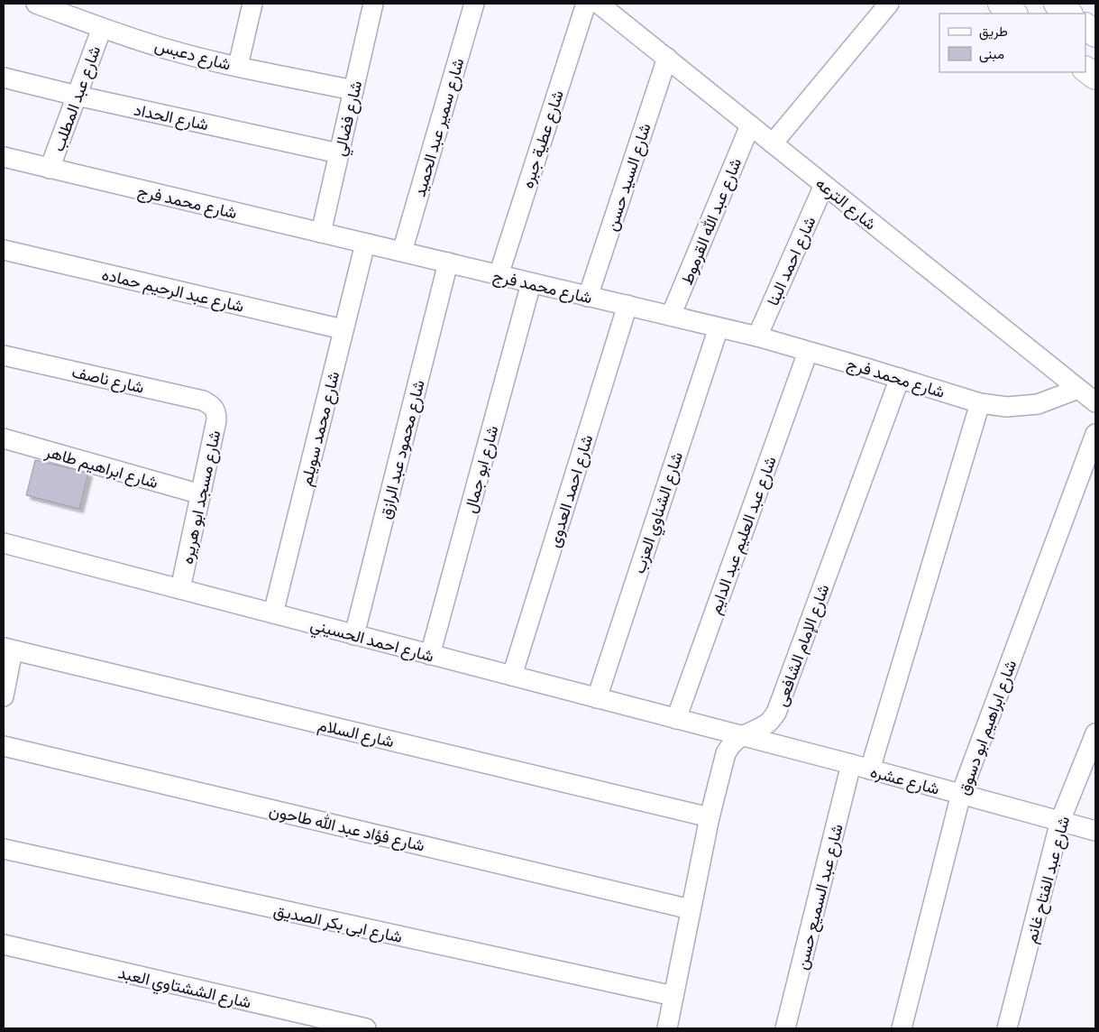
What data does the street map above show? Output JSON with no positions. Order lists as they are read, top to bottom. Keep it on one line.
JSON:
{"streets":{"street":["شارع دعبس","شارع عبد المطلب","شارع الحداد","شارع فضالي","شارع سمير عبد الحميد","شارع عطية جبره","شارع السيد حسن","شارع محمد فرج","شارع الترعه","شارع عبد الله القرموط","شارع احمد البنا","شارع عبد الرحيم حماده","شارع ناصف","شارع محمد سويلم","شارع محمود عبد الرازق","شارع ابراهيم طاهر","شارع ابو جمال","شارع احمد العدوى","شارع مسجد ابو هريره","شارع الشناوي العزب","شارع عبد العليم عبد الدايم","شارع احمد الحسيني","شارع الإمام الشافعى","شارع ابراهيم ابو دسوق","شارع السلام","شارع عشره","شارع فؤاد عبد الله طاحون","شارع عبد الفتاح غانم","شارع عبد السميع حسن","شارع ابى بكر الصديق","شارع الششتاوي العبد"]},"crossings":[["شارع دعبس","شارع عبد المطلب"],["شارع دعبس","شارع فضالي"],["شارع عبد المطلب","شارع الحداد"],["شارع عبد المطلب","شارع محمد فرج"],["شارع الحداد","شارع فضالي"],["شارع فضالي","شارع محمد فرج"],["شارع سمير عبد الحميد","شارع محمد فرج"],["شارع عطية جبره","شارع محمد فرج"],["شارع السيد حسن","شارع محمد فرج"],["شارع السيد حسن","شارع الترعه"],["شارع محمد فرج","شارع الترعه"],["شارع محمد فرج","شارع عبد الله القرموط"],["شارع محمد فرج","شارع احمد البنا"],["شارع محمد فرج","شارع محمد سويلم"],["شارع محمد فرج","شارع محمود عبد الرازق"],["شارع محمد فرج","شارع ابو جمال"],["شارع محمد فرج","شارع احمد العدوى"],["شارع محمد فرج","شارع الشناوي العزب"],["شارع محمد فرج","شارع عبد العليم عبد الدايم"],["شارع محمد فرج","شارع الإمام الشافعى"],["شارع الترعه","شارع عبد الله القرموط"],["شارع الترعه","شارع احمد البنا"],["شارع عبد الرحيم حماده","شارع محمد سويلم"],["شارع ناصف","شارع مسجد ابو هريره"],["شارع محمد سويلم","شارع احمد الحسيني"],["شارع محمود عبد الرازق","شارع احمد الحسيني"],["شارع ابراهيم طاهر","شارع مسجد ابو هريره"],["شارع ابو جمال","شارع احمد الحسيني"],["شارع احمد العدوى","شارع احمد الحسيني"],["شارع مسجد ابو هريره","شارع احمد الحسيني"],["شارع الشناوي العزب","شارع احمد الحسيني"],["شارع عبد العليم عبد الدايم","شارع احمد الحسيني"],["شارع احمد الحسيني","شارع الإمام الشافعى"],["شارع احمد الحسيني","شارع عشره"],["شارع الإمام الشافعى","شارع السلام"],["شارع الإمام الشافعى","شارع عشره"],["شارع الإمام الشافعى","شارع فؤاد عبد الله طاحون"],["شارع الإمام الشافعى","شارع ابى بكر الصديق"],["شارع ابراهيم ابو دسوق","شارع عشره"],["شارع عشره","شارع عبد الفتاح غانم"],["شارع عشره","شارع عبد السميع حسن"]],"legend":["طريق","مبنى"]}
